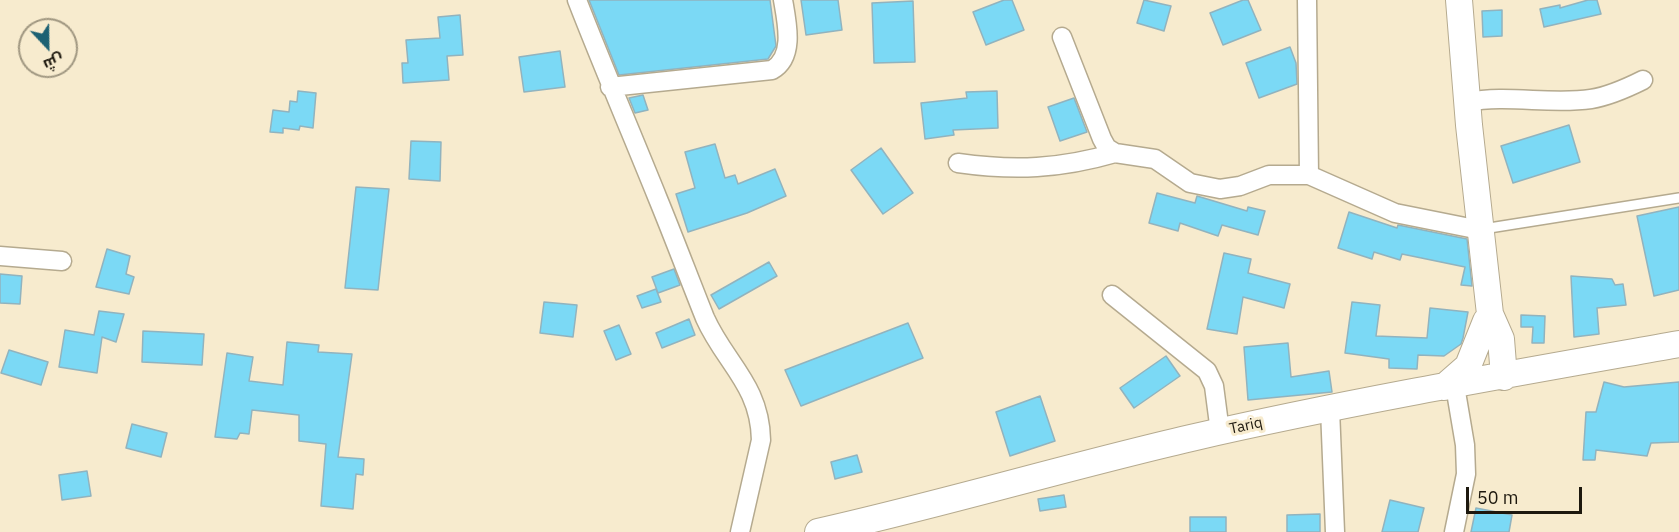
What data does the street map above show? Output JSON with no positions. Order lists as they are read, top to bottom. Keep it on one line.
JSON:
{"streets":{"main road":["Tariq"]},"scale_bar":"50 m","north":"bottom"}
